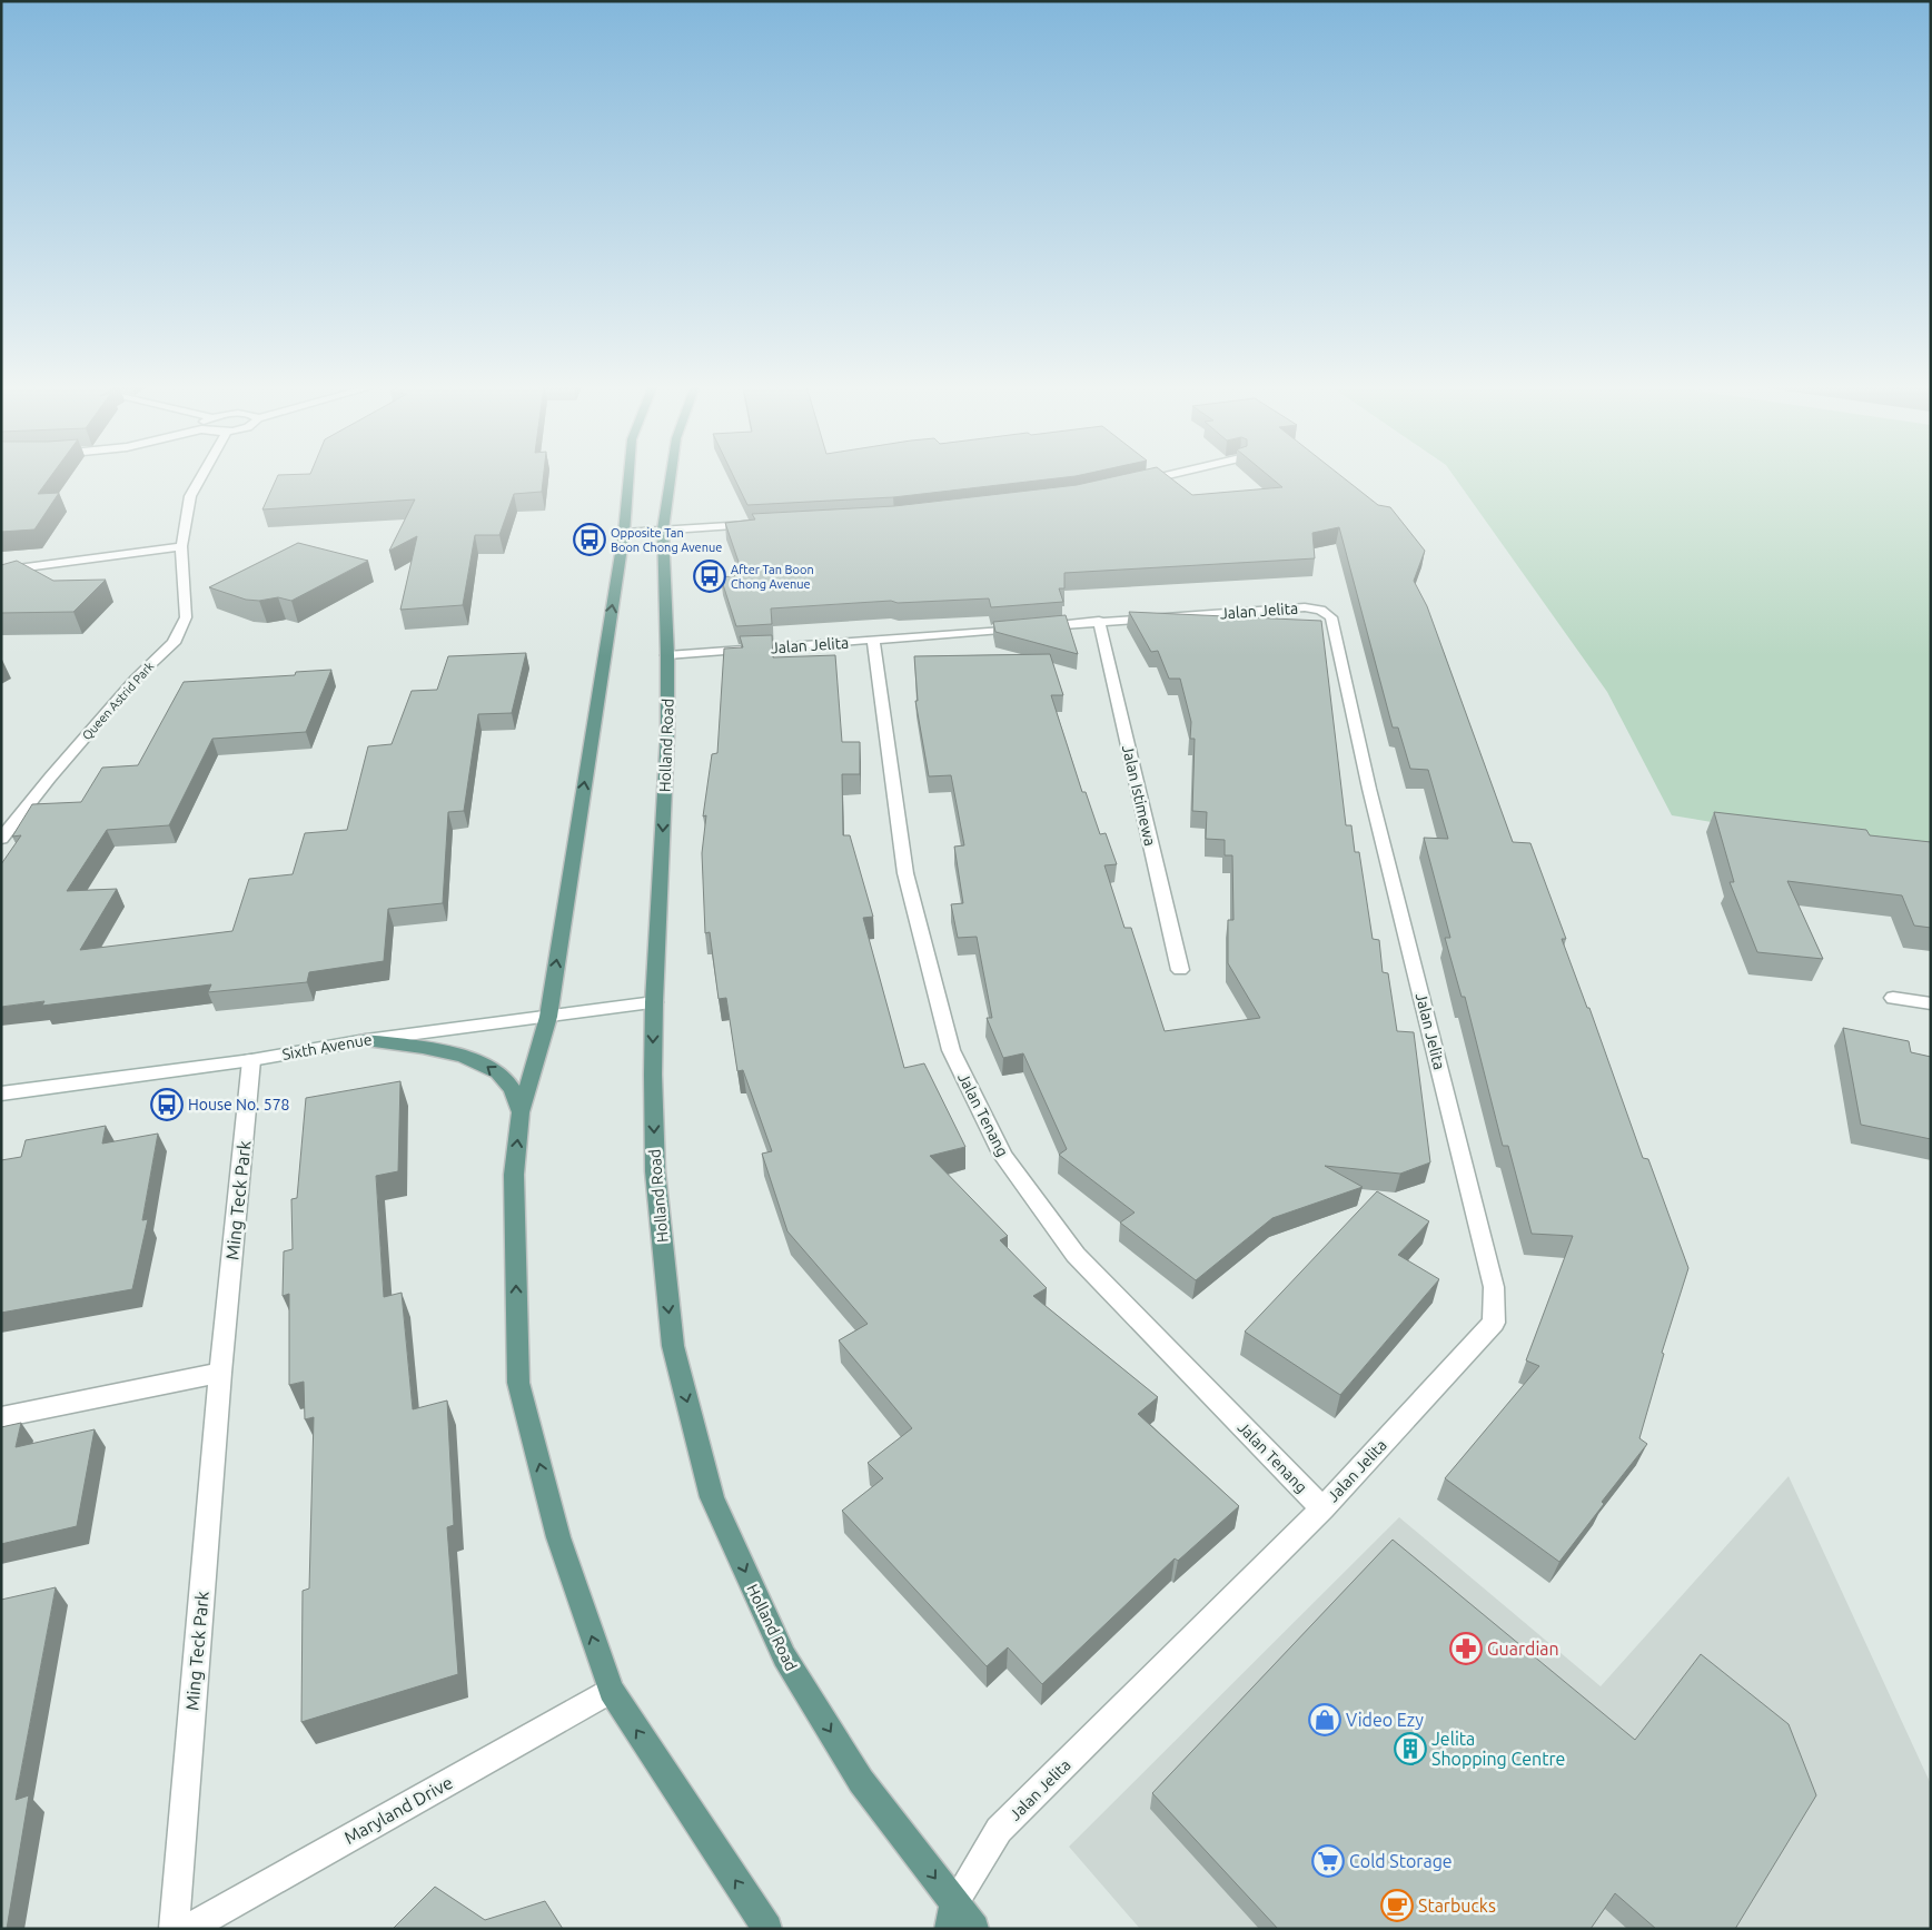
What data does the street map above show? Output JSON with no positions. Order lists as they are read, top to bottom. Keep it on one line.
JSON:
{"streets":{"main road":["Holland Road"],"street":["Jalan Jelita","Queen Astrid Park","Jalan Istimewa","Sixth Avenue","Jalan Tenang","Ming Teck Park","Maryland Drive"]},"crossings":[["Jalan Jelita","Holland Road"],["Jalan Jelita","Jalan Istimewa"],["Jalan Jelita","Jalan Tenang"],["Holland Road","Sixth Avenue"],["Sixth Avenue","Ming Teck Park"]],"places":{"bus stop":["Opposite Tan Boon Chong Avenue","After Tan Boon Chong Avenue","House No. 578"],"pharmacy":["Guardian"],"shop":["Video Ezy"],"building":["Jelita Shopping Centre"],"supermarket":["Cold Storage"],"cafe":["Starbucks"]}}
